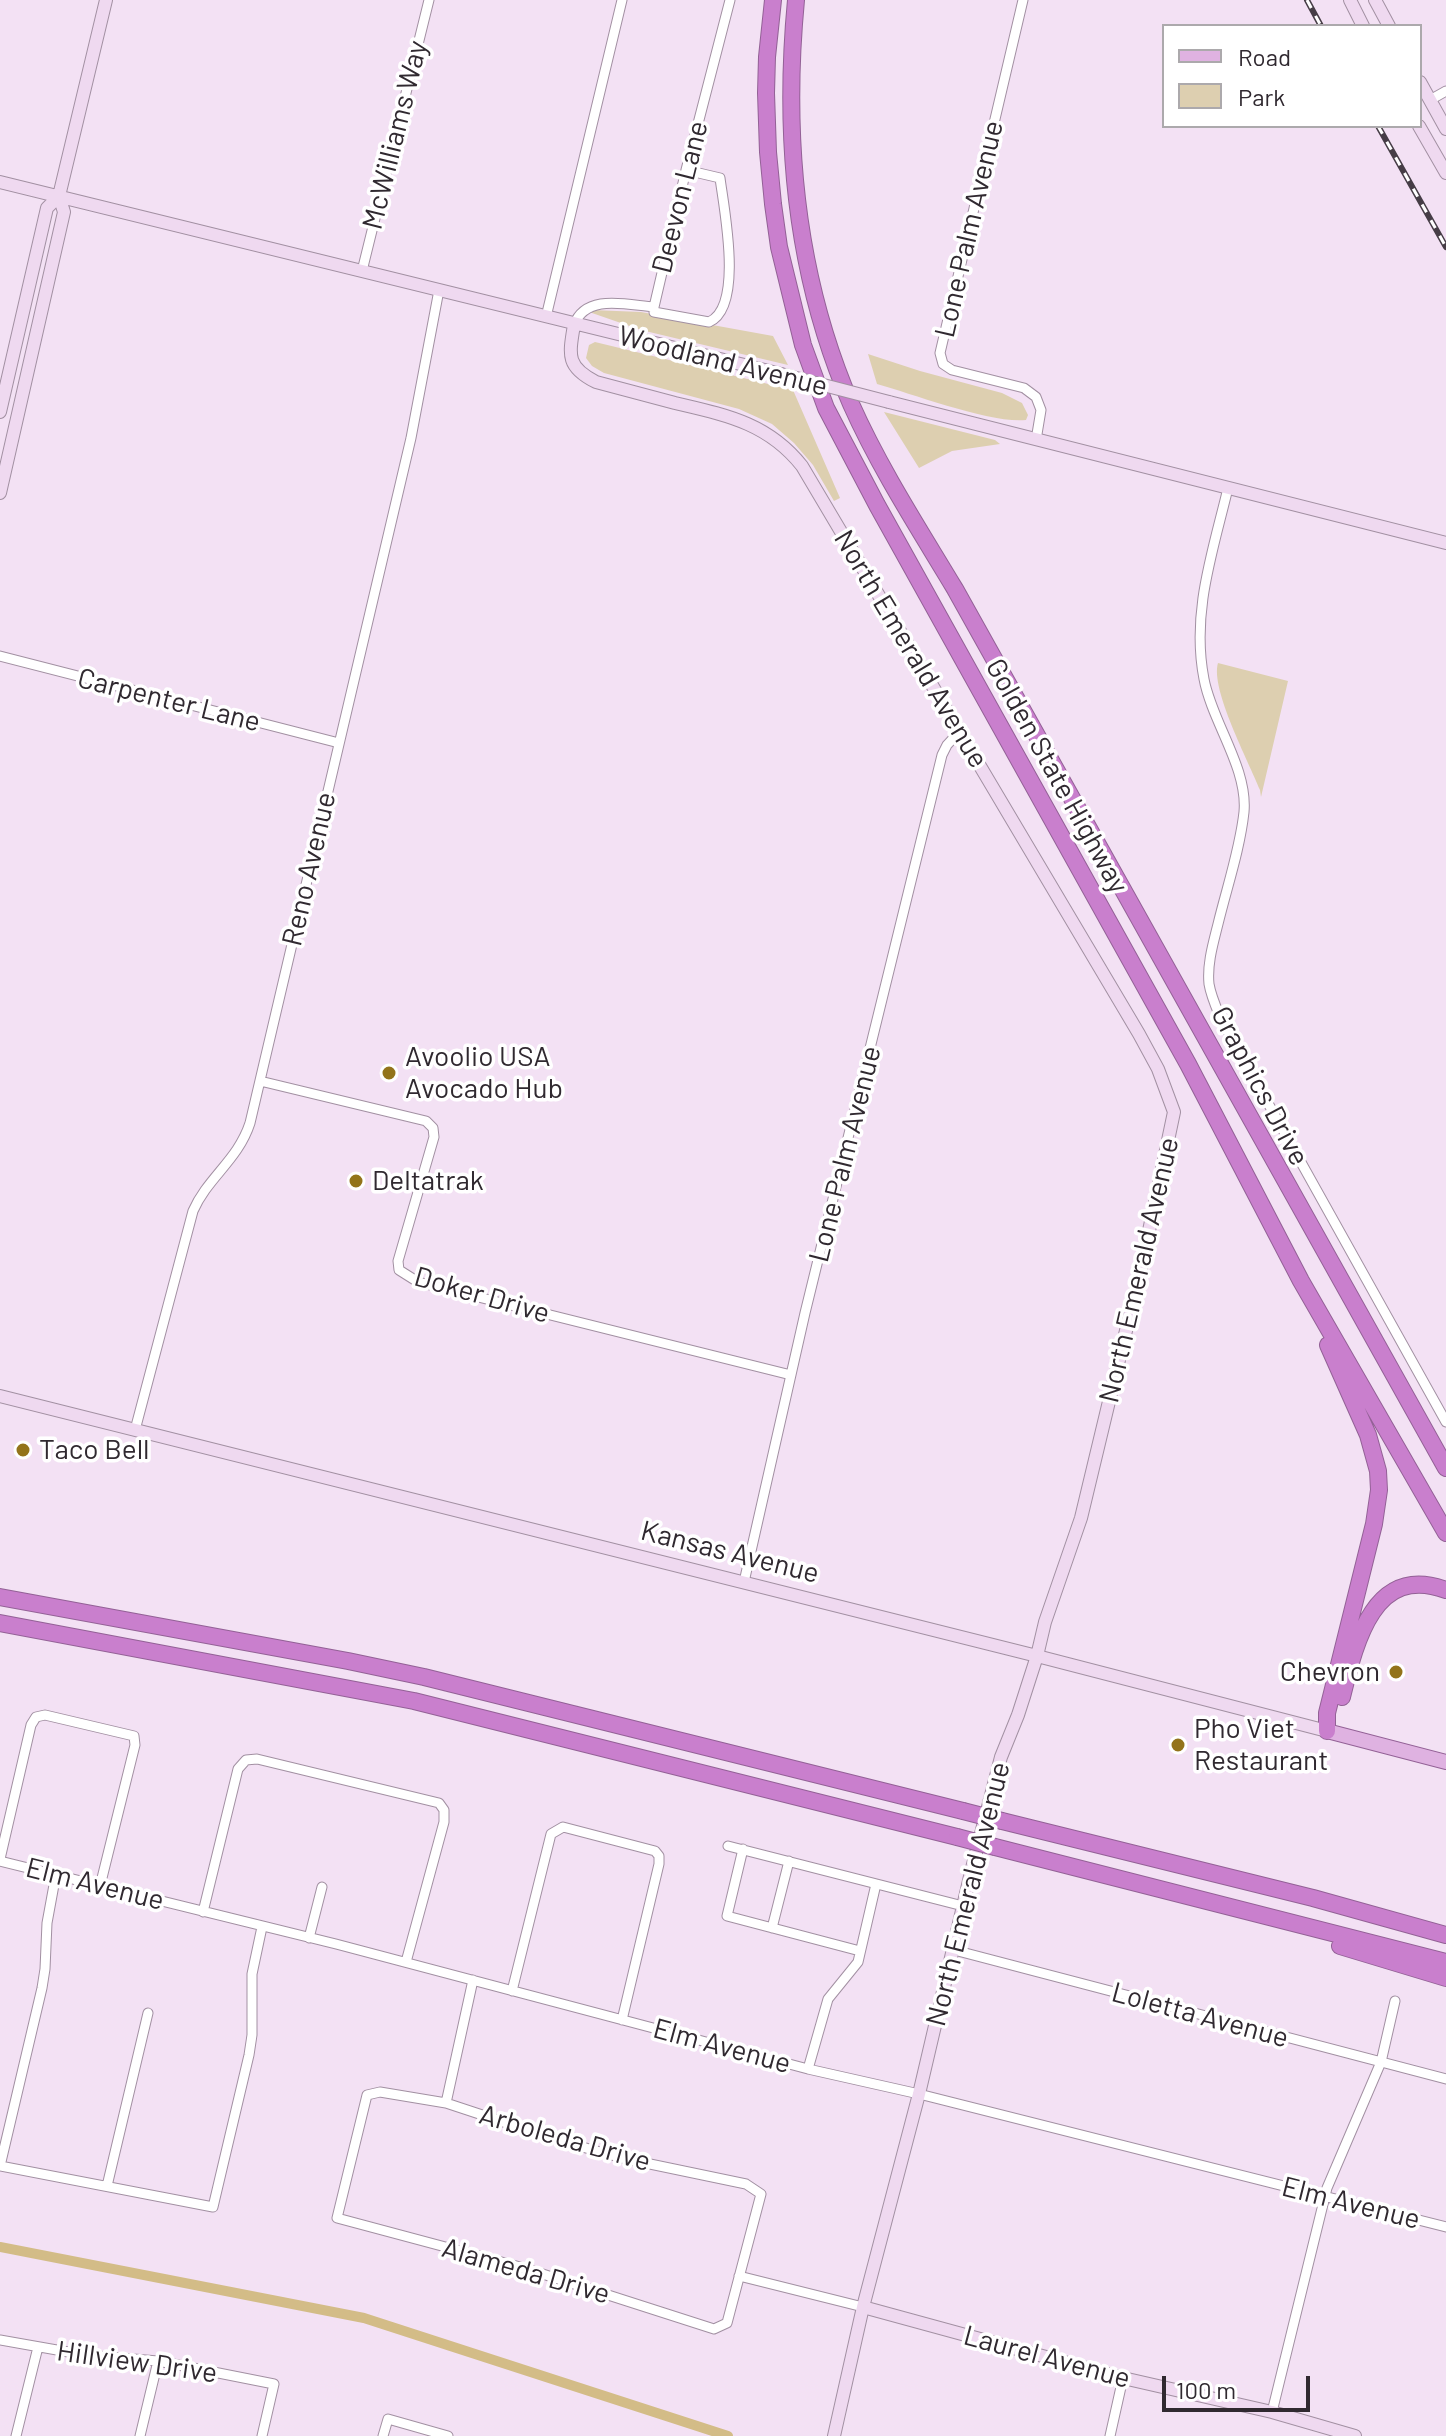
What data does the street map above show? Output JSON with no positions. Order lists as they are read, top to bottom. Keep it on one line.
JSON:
{"streets":{"highway":["Golden State Highway"],"main road":["Kansas Avenue"],"street":["McWilliams Way","Deevon Lane","Lone Palm Avenue","Woodland Avenue","North Emerald Avenue","Carpenter Lane","Reno Avenue","Graphics Drive","Doker Drive","Elm Avenue","Loletta Avenue","Arboleda Drive","Alameda Drive","Laurel Avenue","Hillview Drive"]},"crossings":[["McWilliams Way","Woodland Avenue"],["Deevon Lane","Woodland Avenue"],["Deevon Lane","North Emerald Avenue"],["Lone Palm Avenue","Woodland Avenue"],["Lone Palm Avenue","North Emerald Avenue"],["Lone Palm Avenue","Doker Drive"],["Lone Palm Avenue","Kansas Avenue"],["Woodland Avenue","North Emerald Avenue"],["Woodland Avenue","Reno Avenue"],["Woodland Avenue","Graphics Drive"],["North Emerald Avenue","Kansas Avenue"],["North Emerald Avenue","Elm Avenue"],["North Emerald Avenue","Loletta Avenue"],["North Emerald Avenue","Laurel Avenue"],["Carpenter Lane","Reno Avenue"],["Reno Avenue","Doker Drive"],["Reno Avenue","Kansas Avenue"],["Arboleda Drive","Alameda Drive"],["Arboleda Drive","Laurel Avenue"],["Alameda Drive","Laurel Avenue"]],"places":["Avoolio USA Avocado Hub","Deltatrak","Taco Bell","Chevron","Pho Viet Restaurant"],"legend":["Road","Park"],"scale_bar":"100 m"}
